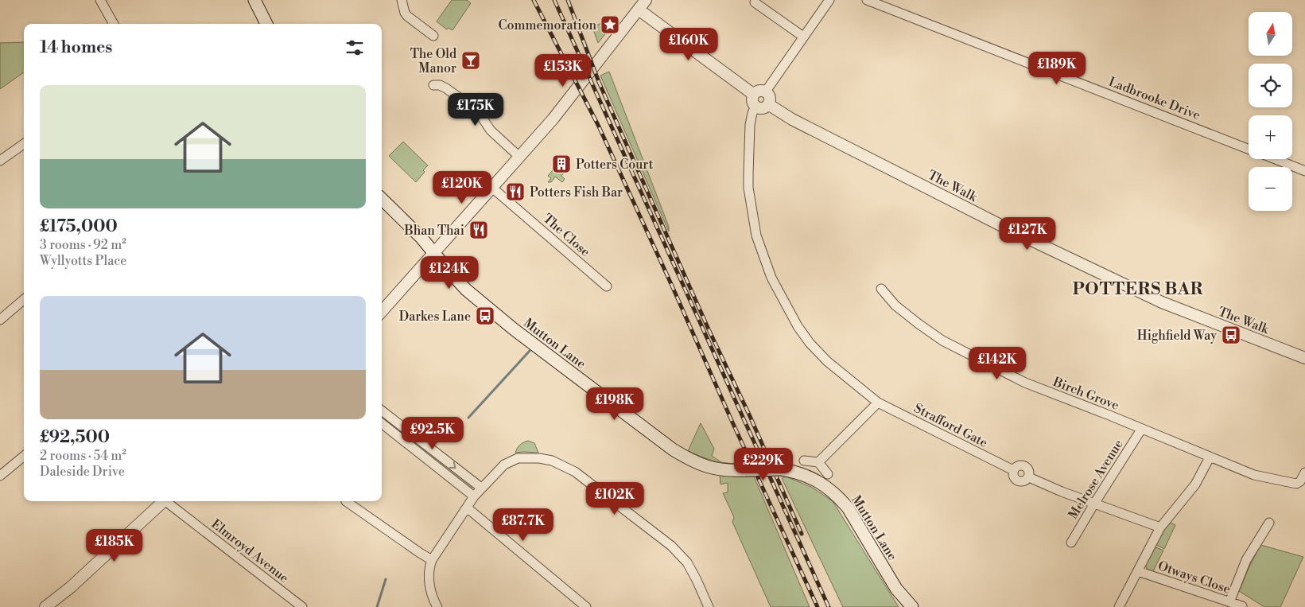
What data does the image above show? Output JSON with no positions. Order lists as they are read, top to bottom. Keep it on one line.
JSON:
{"streets":{"main road":["Mutton Lane"],"street":["Ladbrooke Drive","The Walk","The Close","Birch Grove","Strafford Gate","Melrose Avenue","Elmroyd Avenue","Otways Close"]},"crossings":[["The Walk","Strafford Gate"],["Birch Grove","Melrose Avenue"],["Strafford Gate","Melrose Avenue"]],"districts":["POTTERS BAR"],"places":{"place":["Commemoration"],"bar":["The Old Manor"],"building":["Potters Court"],"restaurant":["Potters Fish Bar","Bhan Thai"],"bus stop":["Darkes Lane","Highfield Way"]},"north":"top","page":{"map_buttons":["+","−"],"heading":"14 homes","price":["£160K","£189K","£153K","£175K","£120K","£127K","£124K","£142K","£198K","£92.5K","£229K","£102K","£87.7K","£185K"],"list":[{"name":"£175,000","note":"3 rooms · 92 m² · Wyllyotts Place"},{"name":"£92,500","note":"2 rooms · 54 m² · Daleside Drive"}]}}
